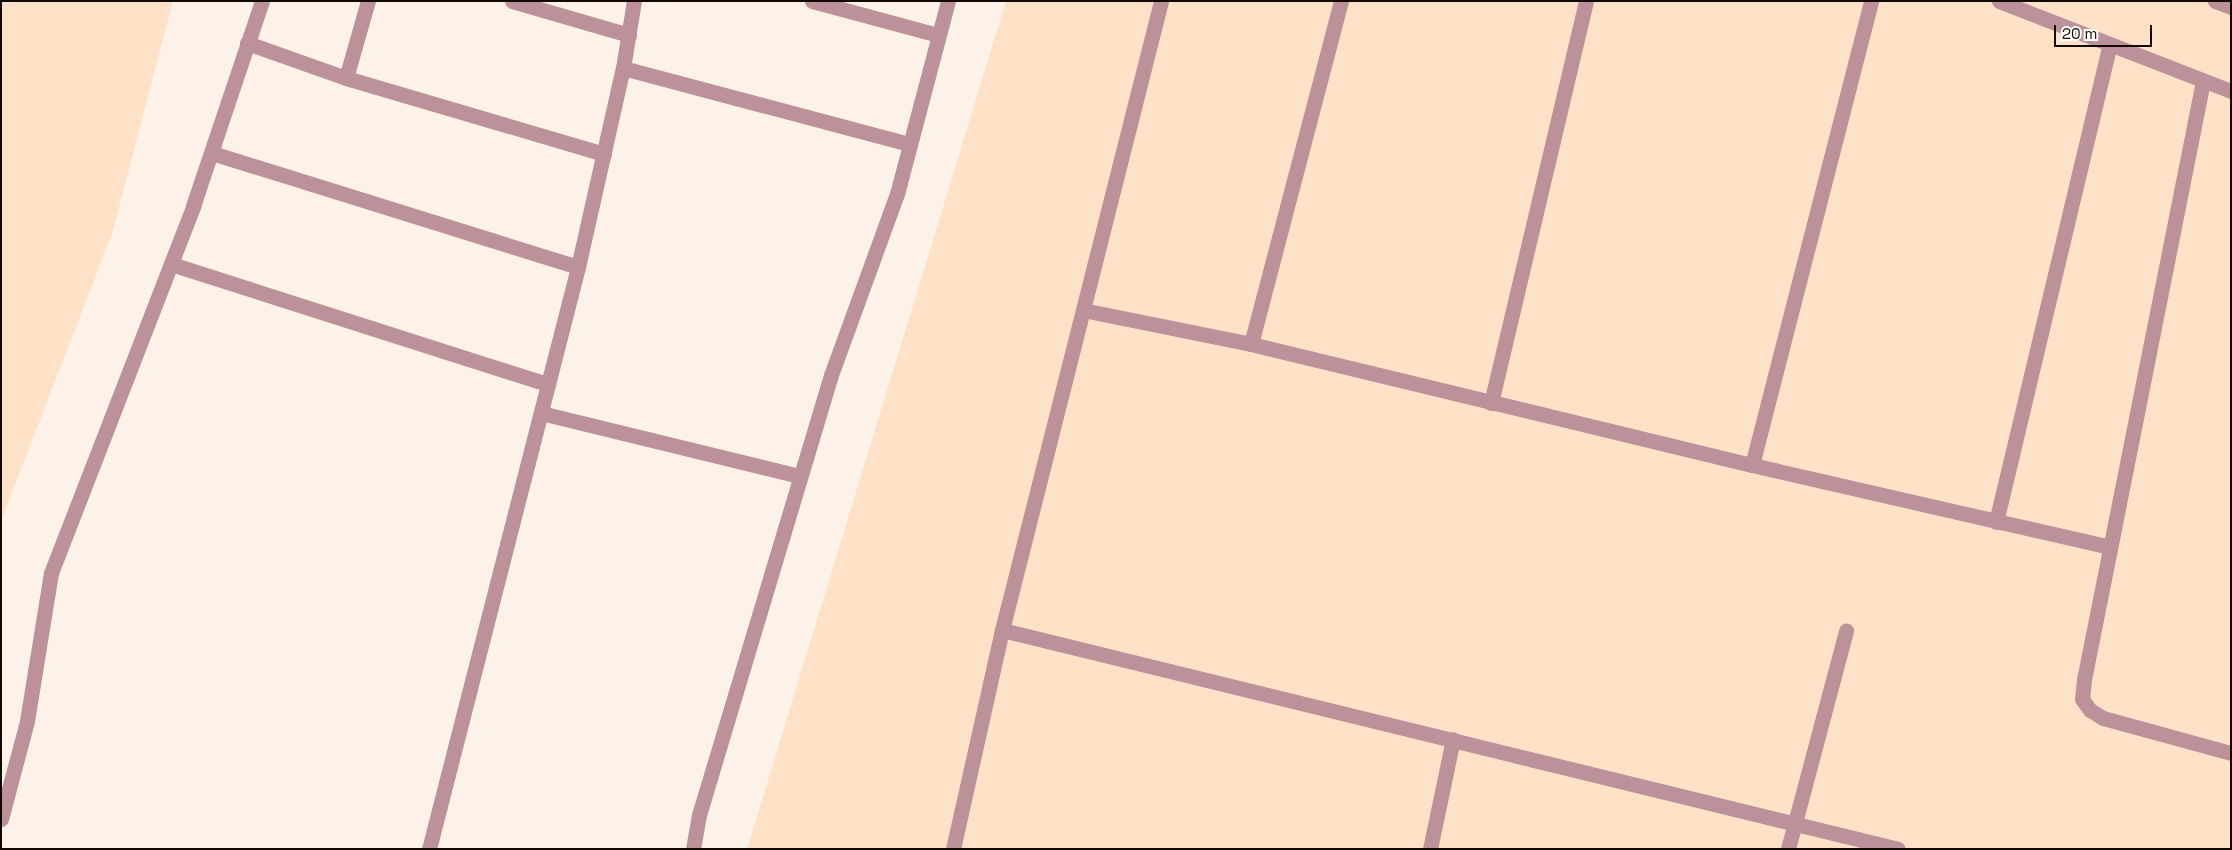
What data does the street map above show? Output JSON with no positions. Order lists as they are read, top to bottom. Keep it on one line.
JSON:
{"scale_bar":"20 m"}
